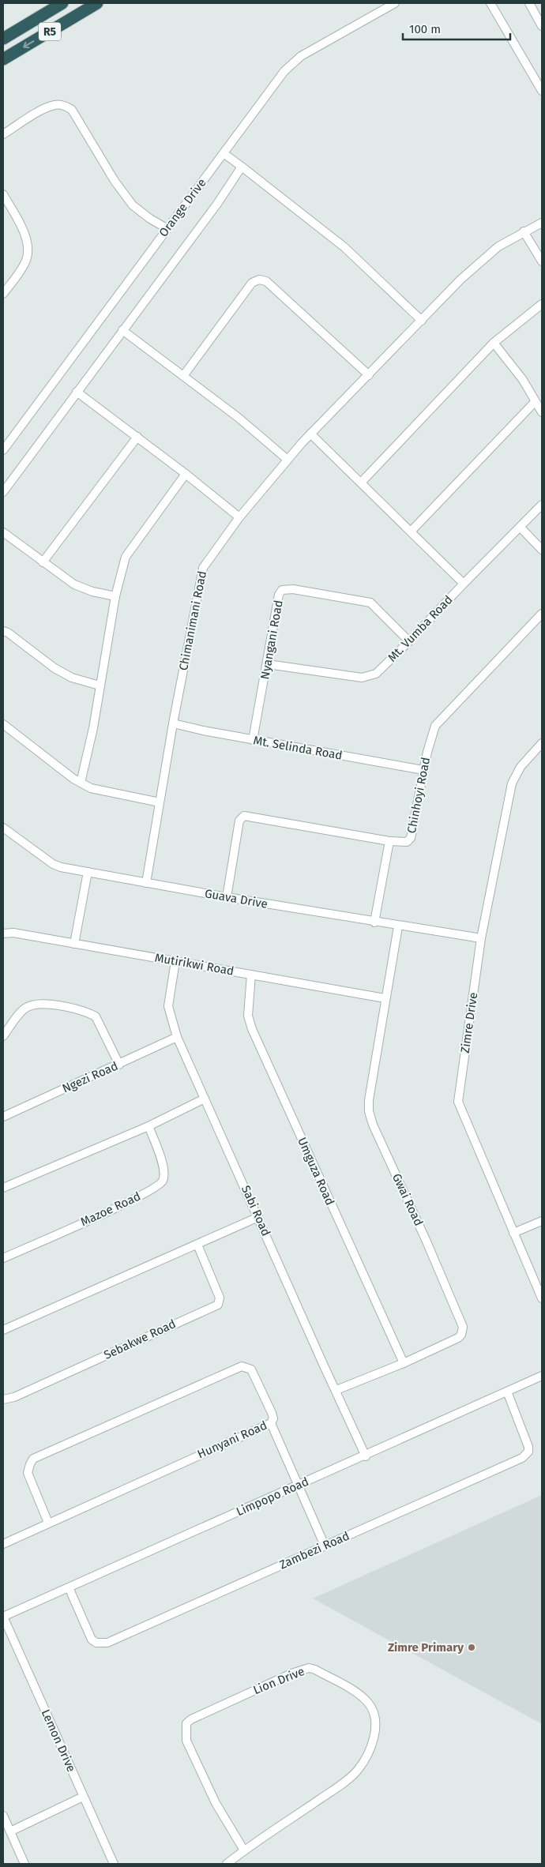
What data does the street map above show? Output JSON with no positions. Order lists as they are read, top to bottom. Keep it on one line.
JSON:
{"streets":{"highway":["R5"],"street":["Orange Drive","Chimanimani Road","Mt. Vumba Road","Nyangani Road","Mt. Selinda Road","Chinhoyi Road","Guava Drive","Mutirikwi Road","Zimre Drive","Ngezi Road","Umguza Road","Gwai Road","Mazoe Road","Sabi Road","Sebakwe Road","Hunyani Road","Limpopo Road","Zambezi Road","Lion Drive","Lemon Drive"]},"crossings":[["Chimanimani Road","Mt. Selinda Road"],["Chimanimani Road","Guava Drive"],["Mt. Vumba Road","Nyangani Road"],["Nyangani Road","Mt. Selinda Road"],["Mt. Selinda Road","Chinhoyi Road"],["Chinhoyi Road","Guava Drive"],["Guava Drive","Zimre Drive"],["Guava Drive","Gwai Road"],["Mutirikwi Road","Umguza Road"],["Mutirikwi Road","Gwai Road"],["Mutirikwi Road","Sabi Road"],["Ngezi Road","Sabi Road"],["Umguza Road","Gwai Road"],["Gwai Road","Sabi Road"],["Sabi Road","Limpopo Road"],["Limpopo Road","Zambezi Road"],["Limpopo Road","Lemon Drive"]],"places":["Zimre Primary"],"scale_bar":"100 m"}
